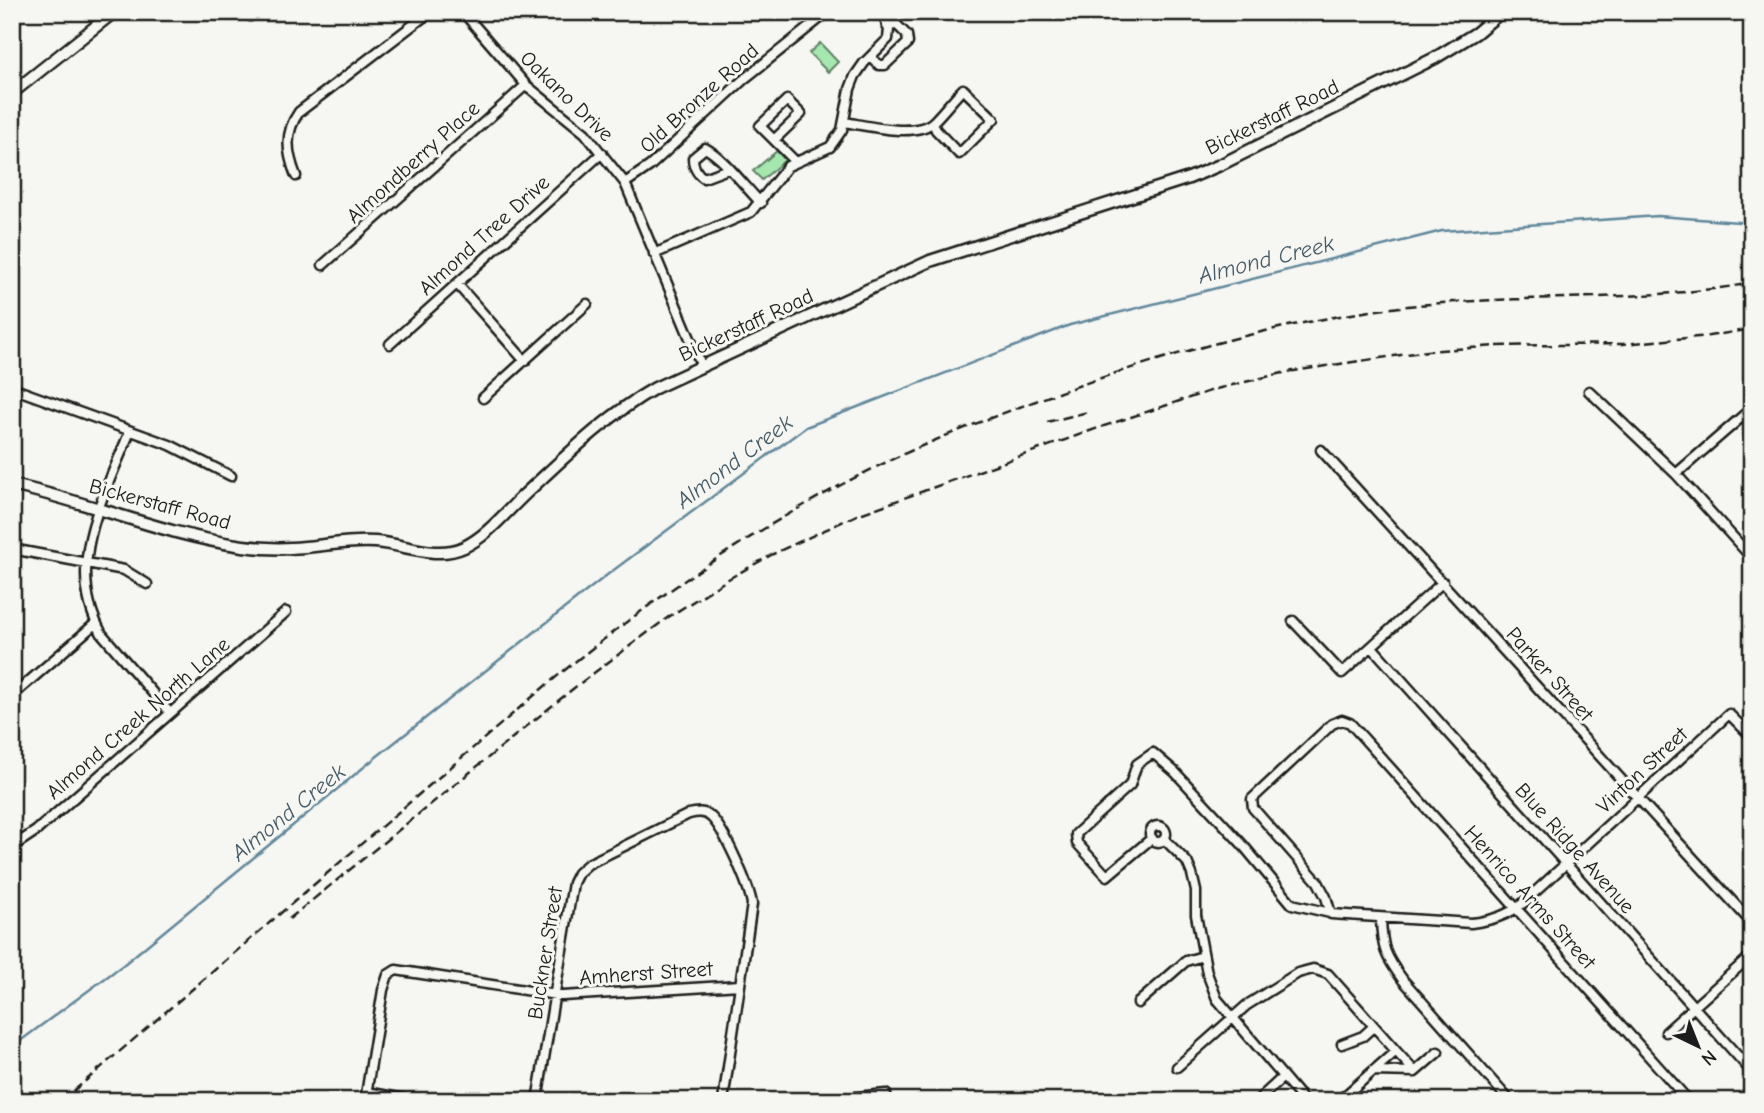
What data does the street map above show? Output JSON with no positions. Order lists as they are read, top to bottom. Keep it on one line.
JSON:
{"streets":{"street":["Oakano Drive","Old Bronze Road","Bickerstaff Road","Almondberry Place","Almond Tree Drive","Parker Street","Almond Creek North Lane","Vinton Street","Blue Ridge Avenue","Henrico Arms Street","Buckner Street","Amherst Street"]},"crossings":[["Oakano Drive","Old Bronze Road"],["Oakano Drive","Bickerstaff Road"],["Oakano Drive","Almondberry Place"],["Oakano Drive","Almond Tree Drive"],["Parker Street","Vinton Street"],["Vinton Street","Blue Ridge Avenue"],["Vinton Street","Henrico Arms Street"],["Buckner Street","Amherst Street"]],"water":["Almond Creek"],"north":"bottom right"}
